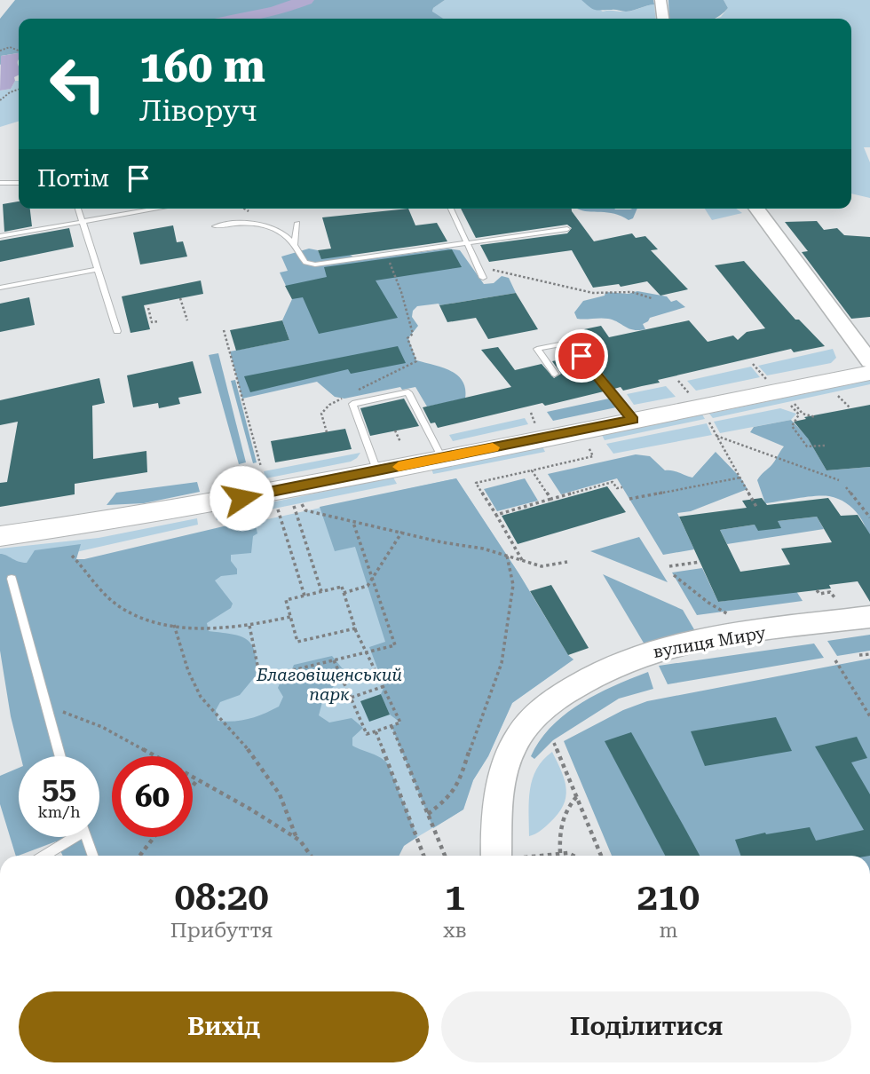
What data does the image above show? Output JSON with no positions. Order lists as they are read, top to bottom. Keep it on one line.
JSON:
{"streets":{"street":["вулиця Миру"]},"parks":["Благовіщенський парк"],"page":{"turn":["160 m","Ліворуч"],"then":"Потім","speed":"55 km/h","limit":"60","eta":["08:20","Прибуття","1","хв","210","m"],"buttons":["Вихід","Поділитися"]}}
